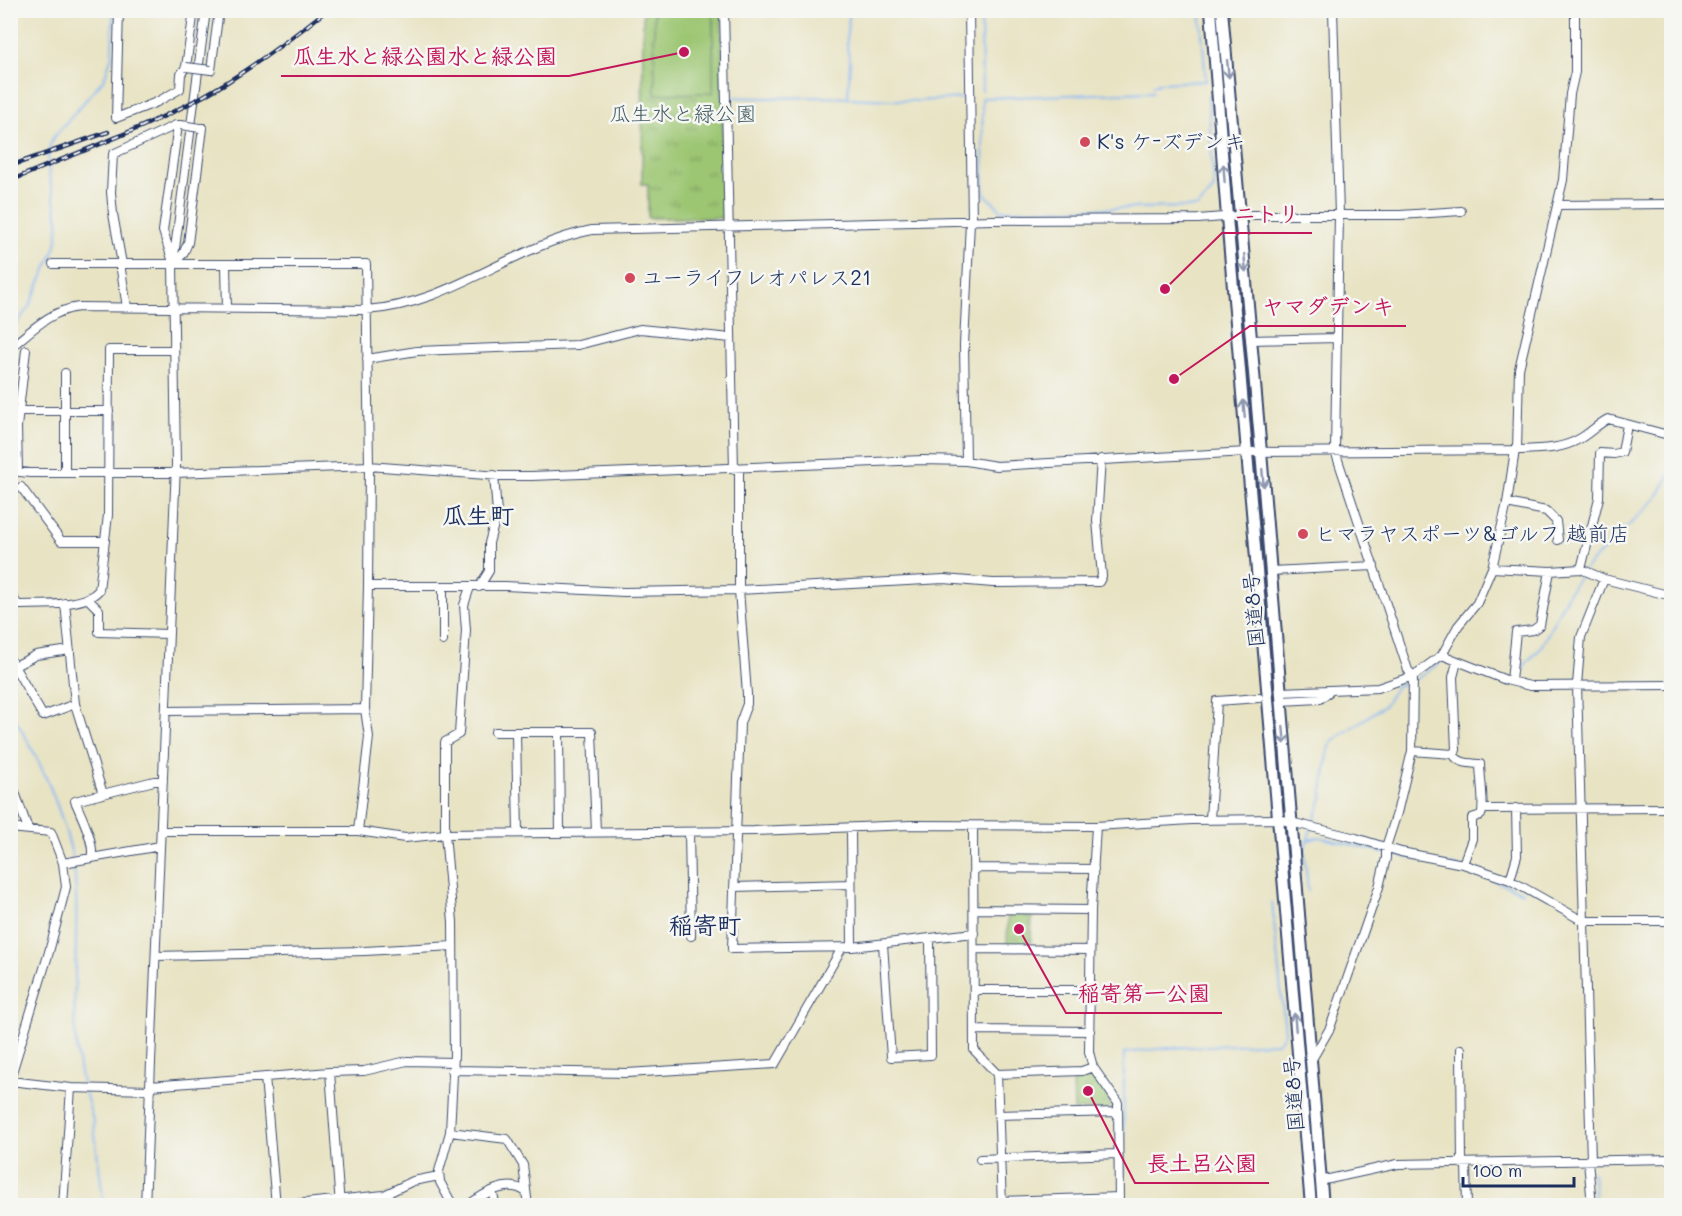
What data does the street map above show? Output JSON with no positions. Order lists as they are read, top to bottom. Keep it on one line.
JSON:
{"streets":{"highway":["国道8号"]},"districts":["瓜生町","稲寄町"],"parks":["瓜生水と緑公園"],"places":["瓜生水と緑公園水と緑公園","K's ケ-ズデンキ","ユーライフレオパレス21","ニトリ","ヤマダデンキ","ヒマラヤスポーツ&ゴルフ 越前店","稲寄第一公園","長土呂公園"],"scale_bar":"100 m"}
